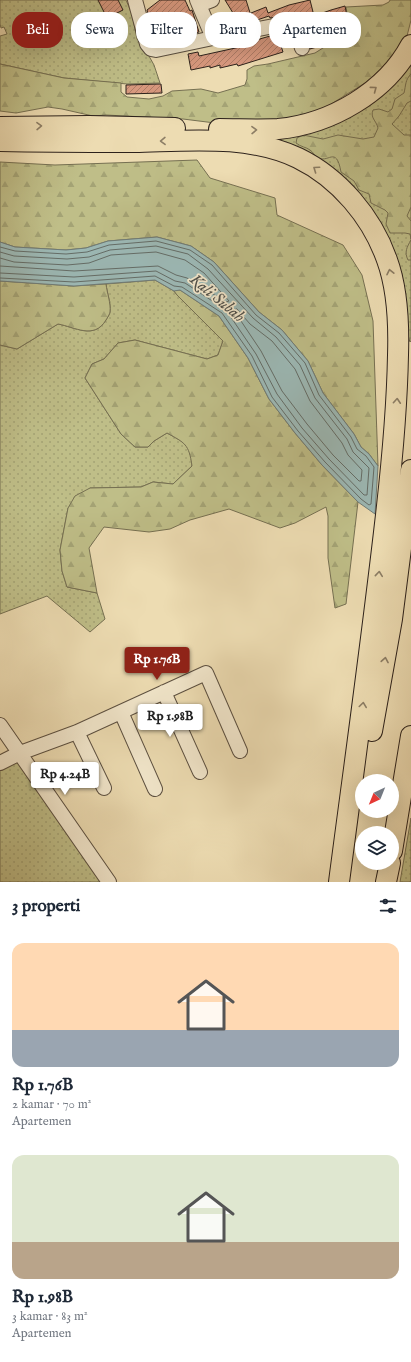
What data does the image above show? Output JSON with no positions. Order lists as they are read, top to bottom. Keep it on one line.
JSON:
{"water":["Kali Subah"],"north":"bottom left","page":{"chip":["Beli","Sewa","Filter","Baru","Apartemen"],"price":["Rp 1.76B","Rp 1.98B","Rp 4.24B"],"heading":"3 properti","list":[{"name":"Rp 1.76B","note":"2 kamar · 70 m² · Apartemen"},{"name":"Rp 1.98B","note":"3 kamar · 83 m² · Apartemen"}]}}
